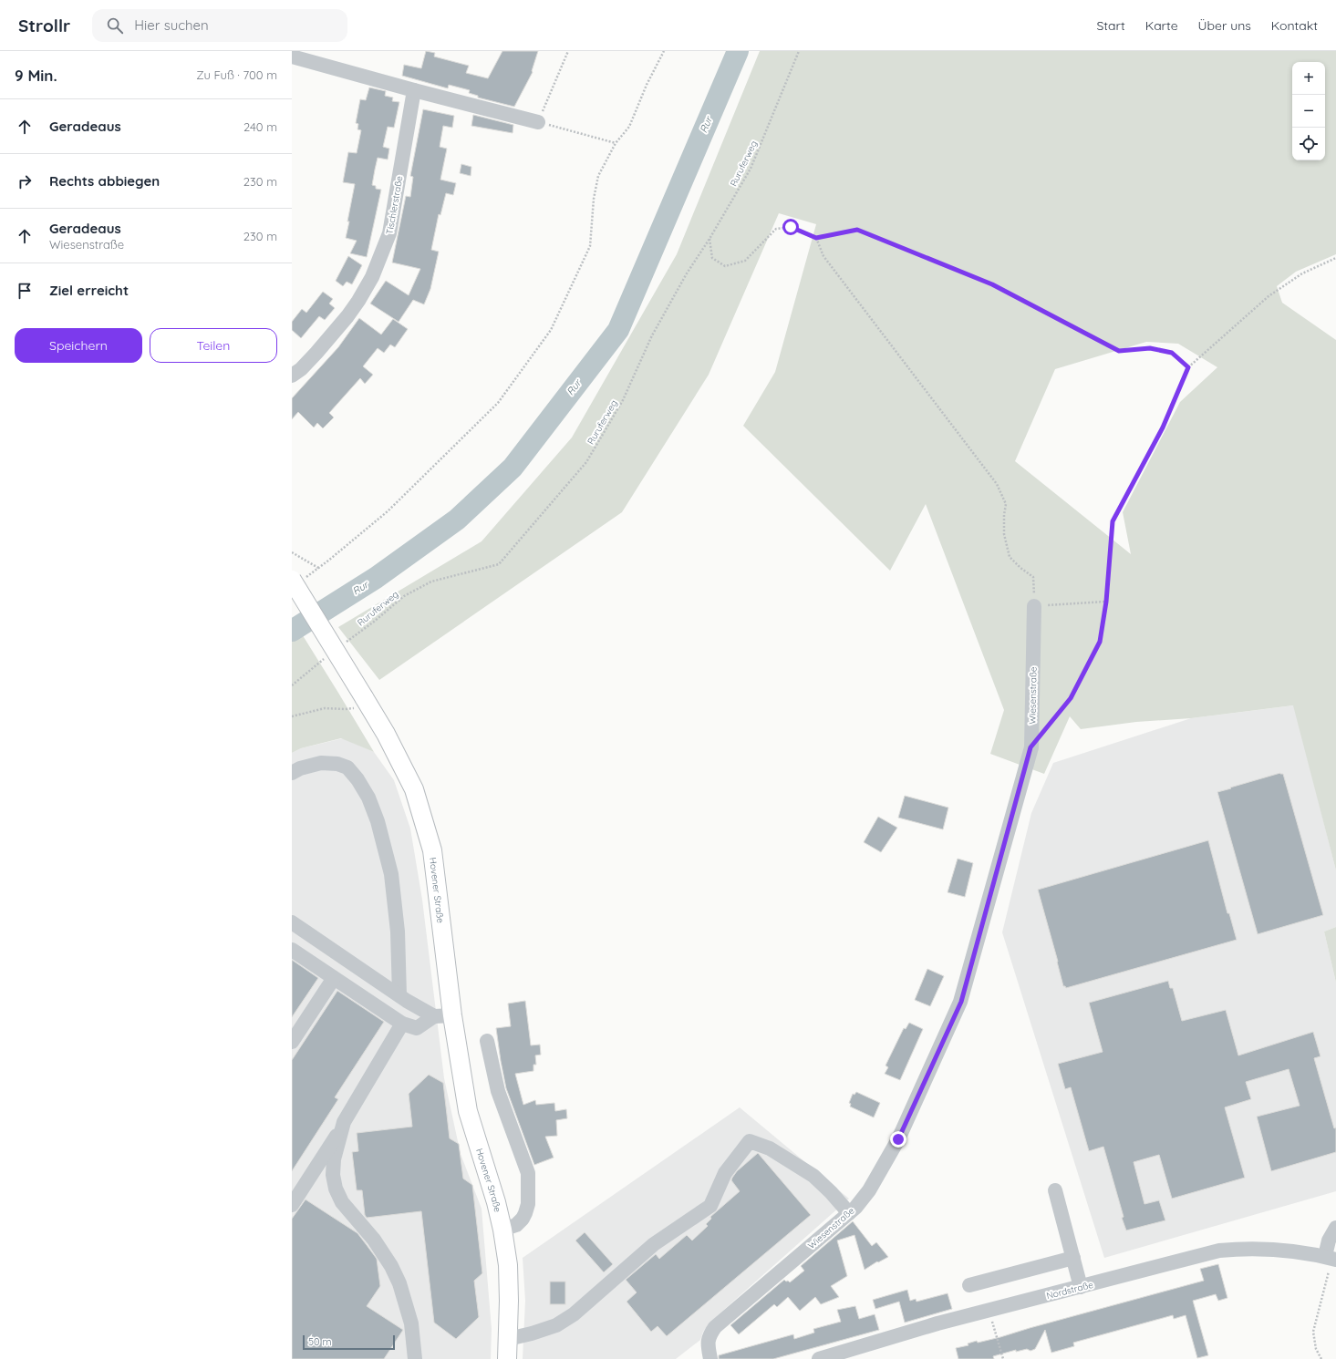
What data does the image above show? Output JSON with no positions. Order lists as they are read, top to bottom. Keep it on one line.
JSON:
{"streets":{"main road":["Hovener Straße"],"street":["Tischlerstraße","Wiesenstraße","Nordstraße"],"path":["Ruruferweg"]},"water":["Rur"],"scale_bar":"50 m","page":{"header":"Strollr","search":"Hier suchen","nav":["Start","Karte","Über uns","Kontakt"],"heading":["9 Min.","Zu Fuß · 700 m"],"map_buttons":["+","−"],"list":[["Geradeaus","240 m"],["Rechts abbiegen","230 m"],["Geradeaus","Wiesenstraße","230 m"],"Ziel erreicht"],"buttons":["Speichern","Teilen"],"scale":"50 m"}}
